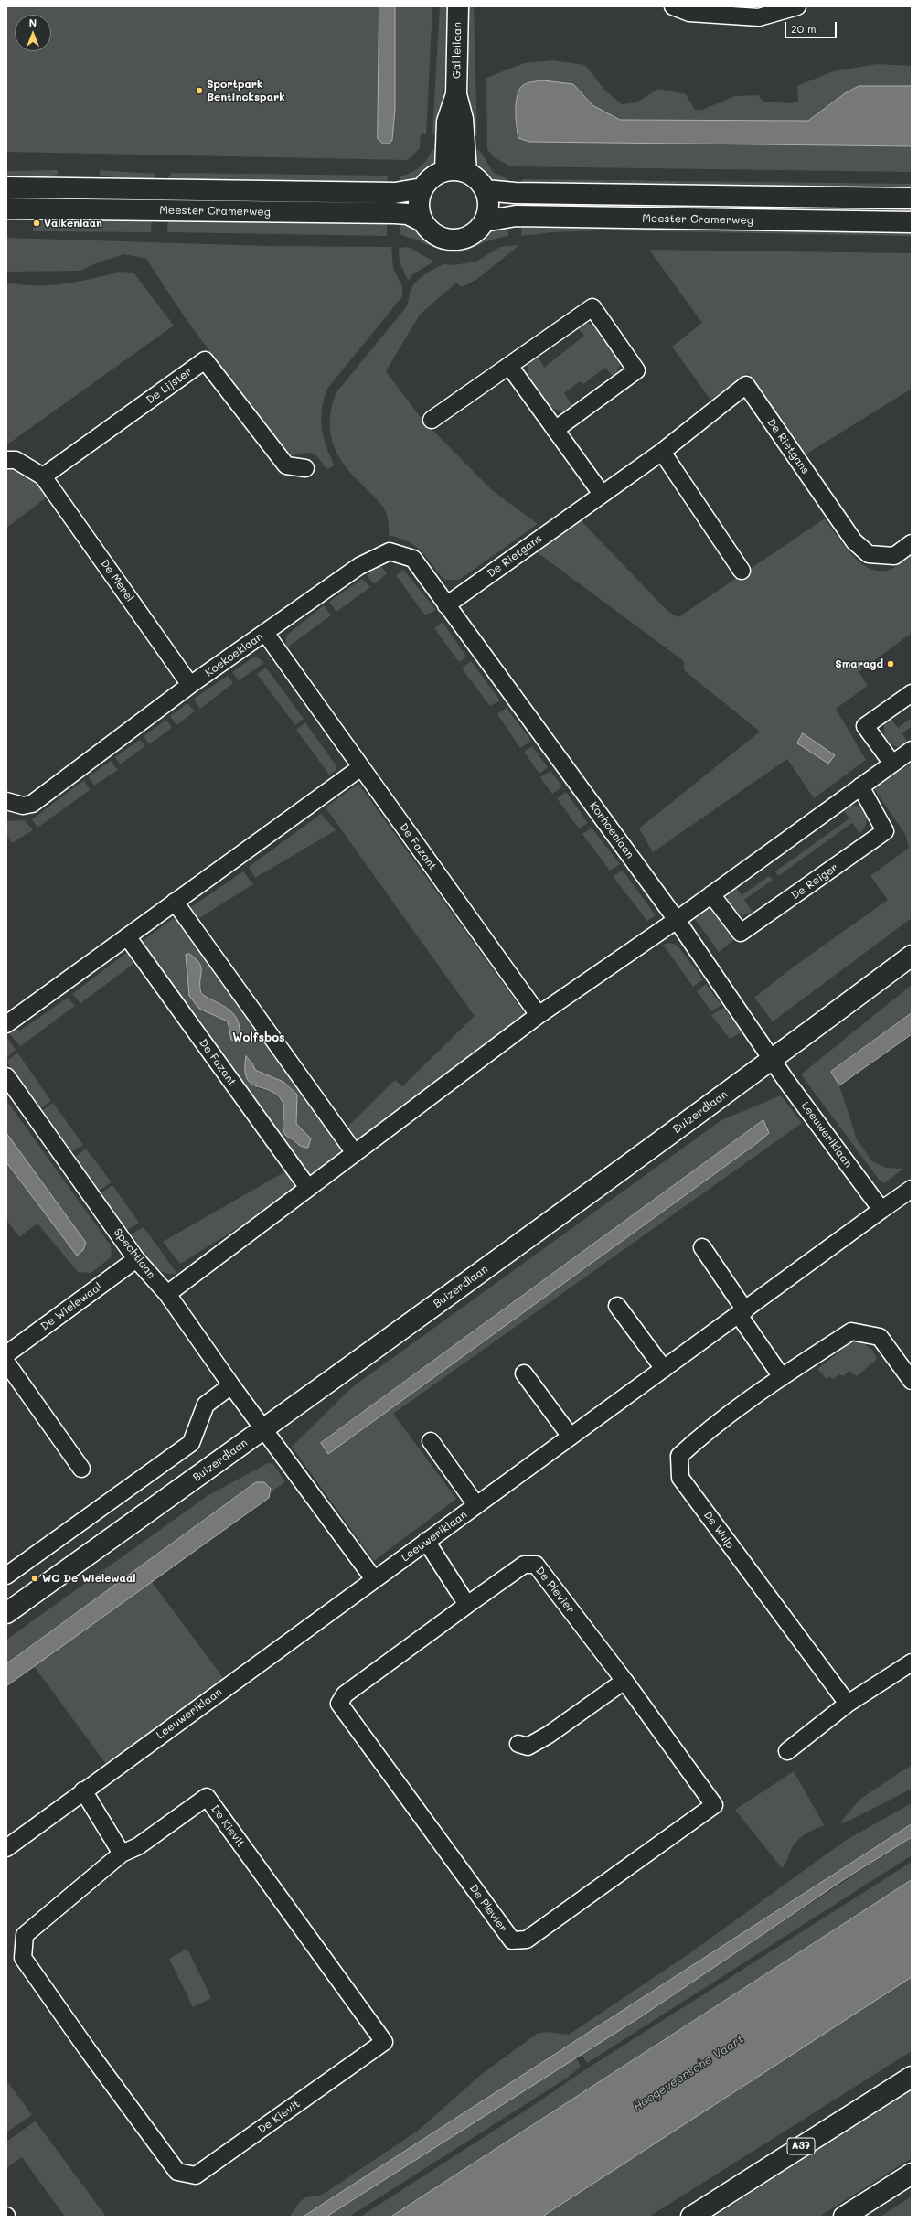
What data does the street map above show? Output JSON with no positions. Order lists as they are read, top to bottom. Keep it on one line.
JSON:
{"streets":{"main road":["Galileilaan","Meester Cramerweg","Buizerdlaan","A37"],"street":["De Lijster","De Rietgans","De Merel","Koekoeklaan","Korhoenlaan","De Fazant","De Reiger","Leeuweriklaan","Spechtlaan","De Wielewaal","De Wulp","De Plevier","De Kievit"]},"crossings":[["Galileilaan","Meester Cramerweg"],["De Lijster","De Merel"],["De Rietgans","Koekoeklaan"],["De Rietgans","Korhoenlaan"],["De Merel","Koekoeklaan"],["Koekoeklaan","Korhoenlaan"],["Koekoeklaan","De Fazant"],["Korhoenlaan","Buizerdlaan"],["Korhoenlaan","Leeuweriklaan"],["Buizerdlaan","Leeuweriklaan"],["Buizerdlaan","Spechtlaan"],["Spechtlaan","De Wielewaal"]],"districts":["Wolfsbos"],"water":["Hoogeveensche Vaart"],"places":["Sportpark Bentinckspark","Valkenlaan","Smaragd","WC De Wielewaal"],"scale_bar":"20 m","north":"top"}
